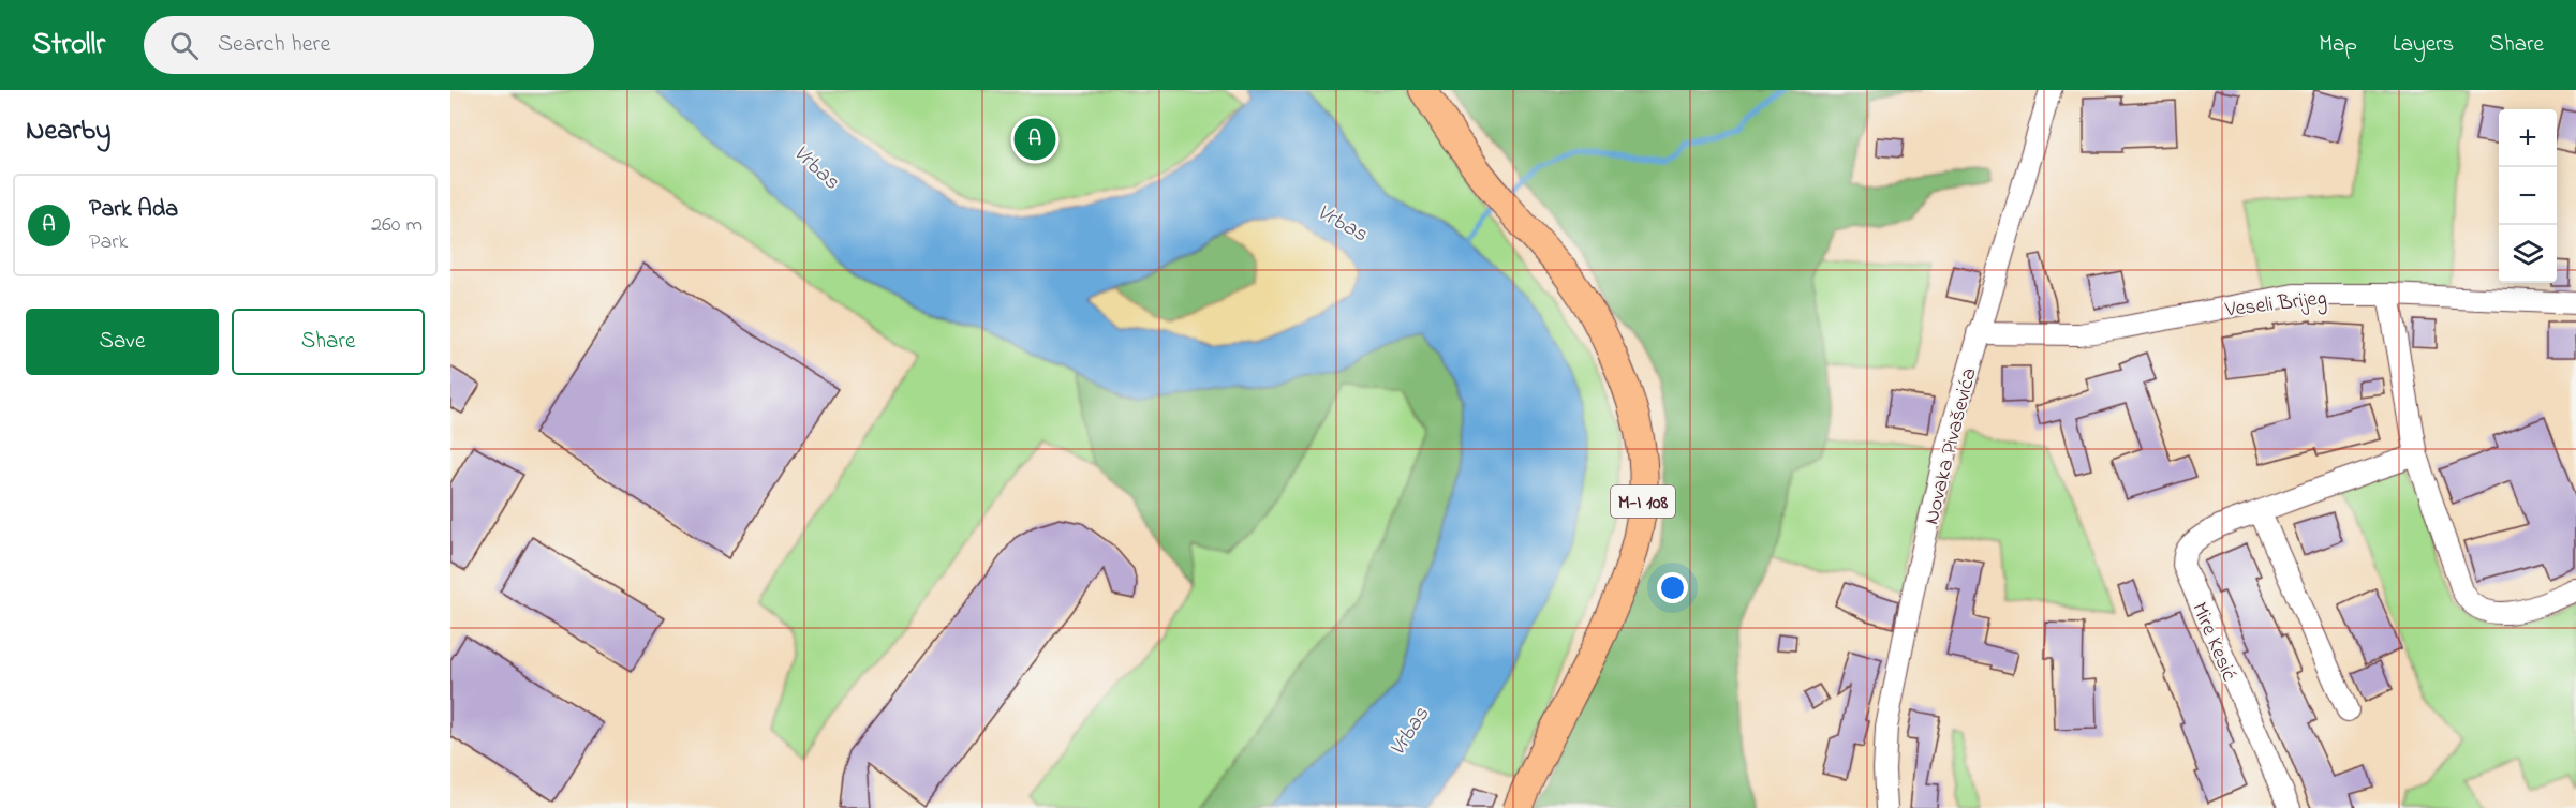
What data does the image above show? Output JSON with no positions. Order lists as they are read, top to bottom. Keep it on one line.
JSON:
{"streets":{"main road":["M-I 108"],"street":["Veseli Brijeg","Novaka Pivaševića","Mire Kesić"]},"crossings":[["Veseli Brijeg","Novaka Pivaševića"]],"water":["Vrbas"],"page":{"header":"Strollr","search":"Search here","nav":["Map","Layers","Share"],"heading":"Nearby","map_buttons":["+","−"],"pins":"A","list":[{"mark":"A","name":"Park Ada","note":"Park","value":"260 m"}],"buttons":["Save","Share"]}}
